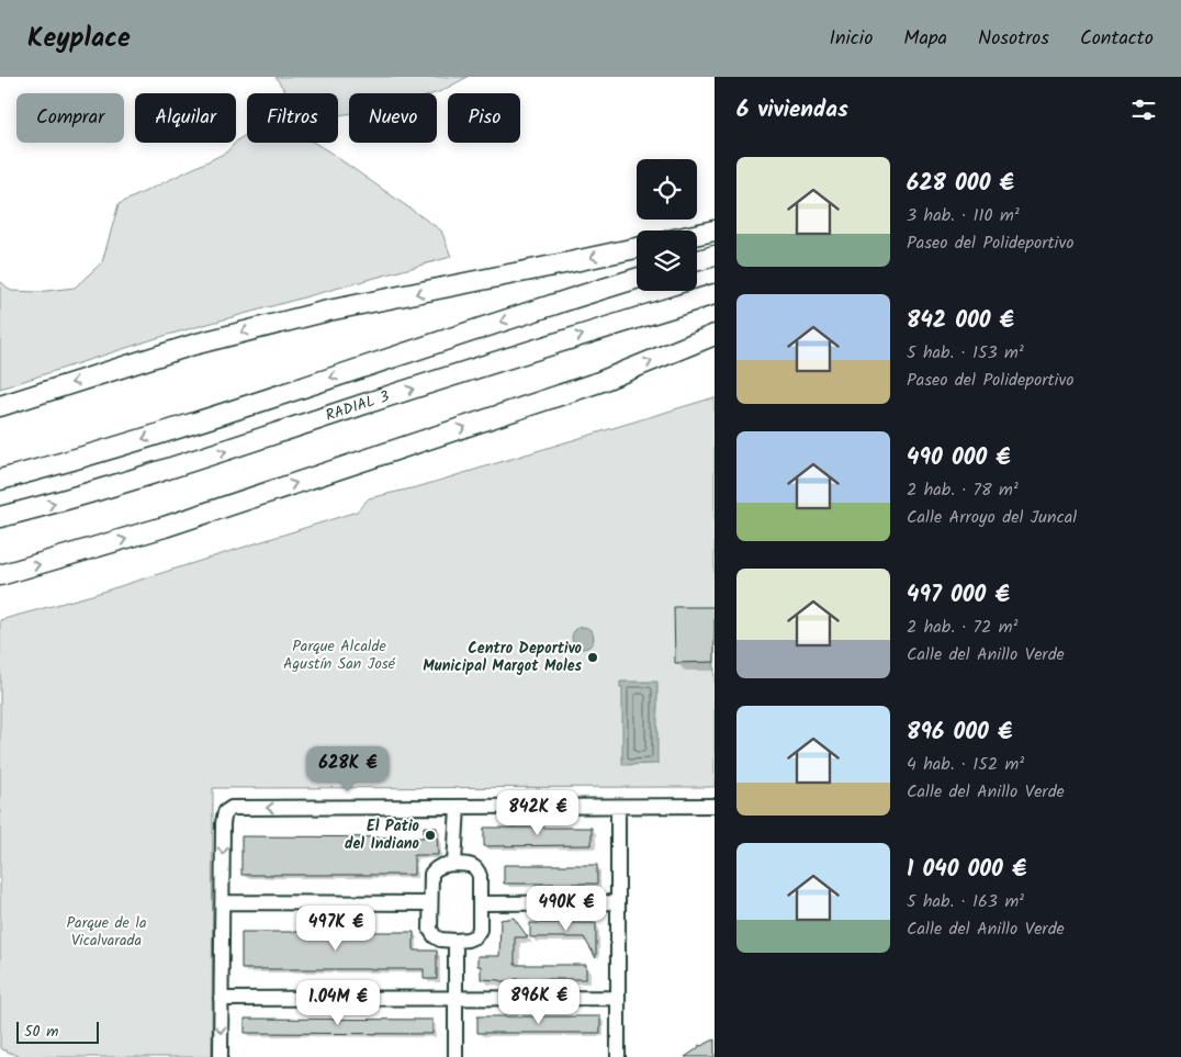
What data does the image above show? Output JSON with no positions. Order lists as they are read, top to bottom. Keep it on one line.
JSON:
{"streets":{"highway":["RADIAL 3"]},"parks":["Parque Alcalde Agustín San José","Parque de la Vicalvarada"],"places":["Centro Deportivo Municipal Margot Moles","El Patio del Indiano"],"scale_bar":"50 m","page":{"header":"Keyplace","nav":["Inicio","Mapa","Nosotros","Contacto"],"heading":"6 viviendas","chip":["Comprar","Alquilar","Filtros","Nuevo","Piso"],"list":[{"name":"628 000 €","note":"3 hab. · 110 m² · Paseo del Polideportivo"},{"name":"842 000 €","note":"5 hab. · 153 m² · Paseo del Polideportivo"},{"name":"490 000 €","note":"2 hab. · 78 m² · Calle Arroyo del Juncal"},{"name":"497 000 €","note":"2 hab. · 72 m² · Calle del Anillo Verde"},{"name":"896 000 €","note":"4 hab. · 152 m² · Calle del Anillo Verde"},{"name":"1 040 000 €","note":"5 hab. · 163 m² · Calle del Anillo Verde"}],"price":["628K €","842K €","490K €","497K €","896K €","1.04M €"],"scale":"50 m"}}
